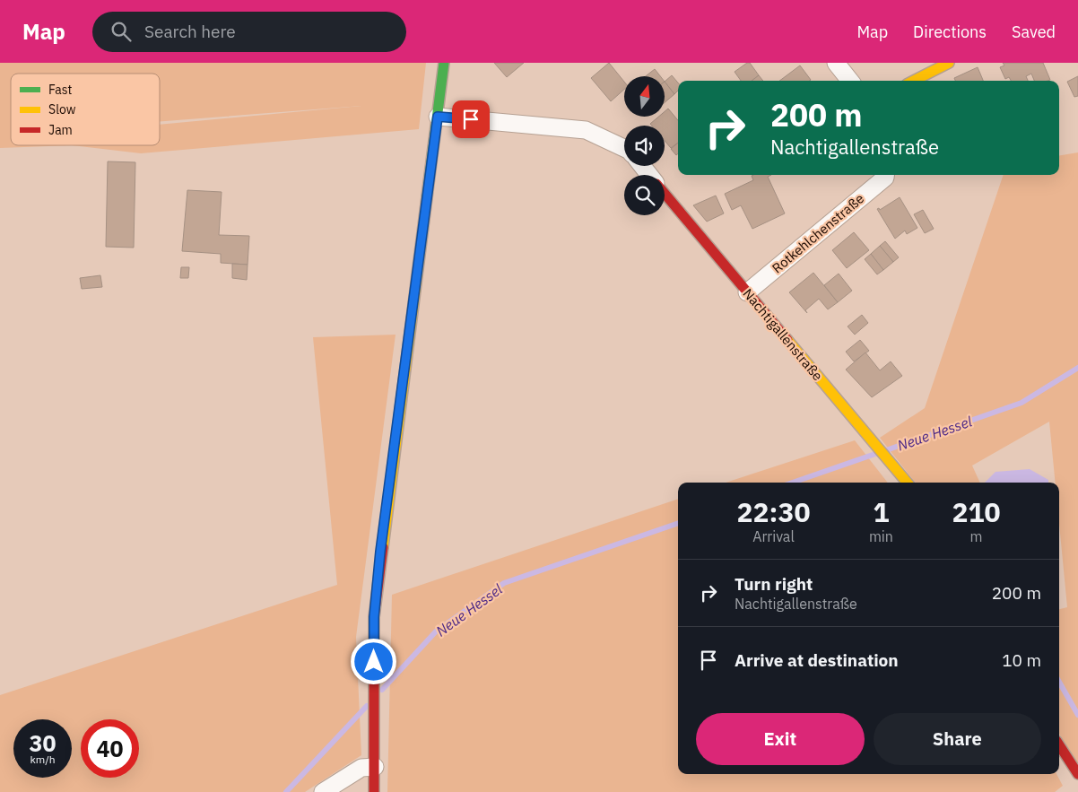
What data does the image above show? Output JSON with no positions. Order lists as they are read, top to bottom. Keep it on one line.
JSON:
{"streets":{"street":["Rotkehlchenstraße","Nachtigallenstraße"]},"crossings":[["Rotkehlchenstraße","Nachtigallenstraße"]],"water":["Neue Hessel"],"legend":["Fast","Slow","Jam"],"north":"top","page":{"header":"Map","search":"Search here","nav":["Map","Directions","Saved"],"turn":["200 m","Nachtigallenstraße"],"eta":["22:30","Arrival","1","min","210","m"],"list":[{"name":"Turn right","note":"Nachtigallenstraße","value":"200 m"},{"name":"Arrive at destination","value":"10 m"}],"buttons":["Exit","Share"],"speed":"30 km/h","limit":"40"}}
